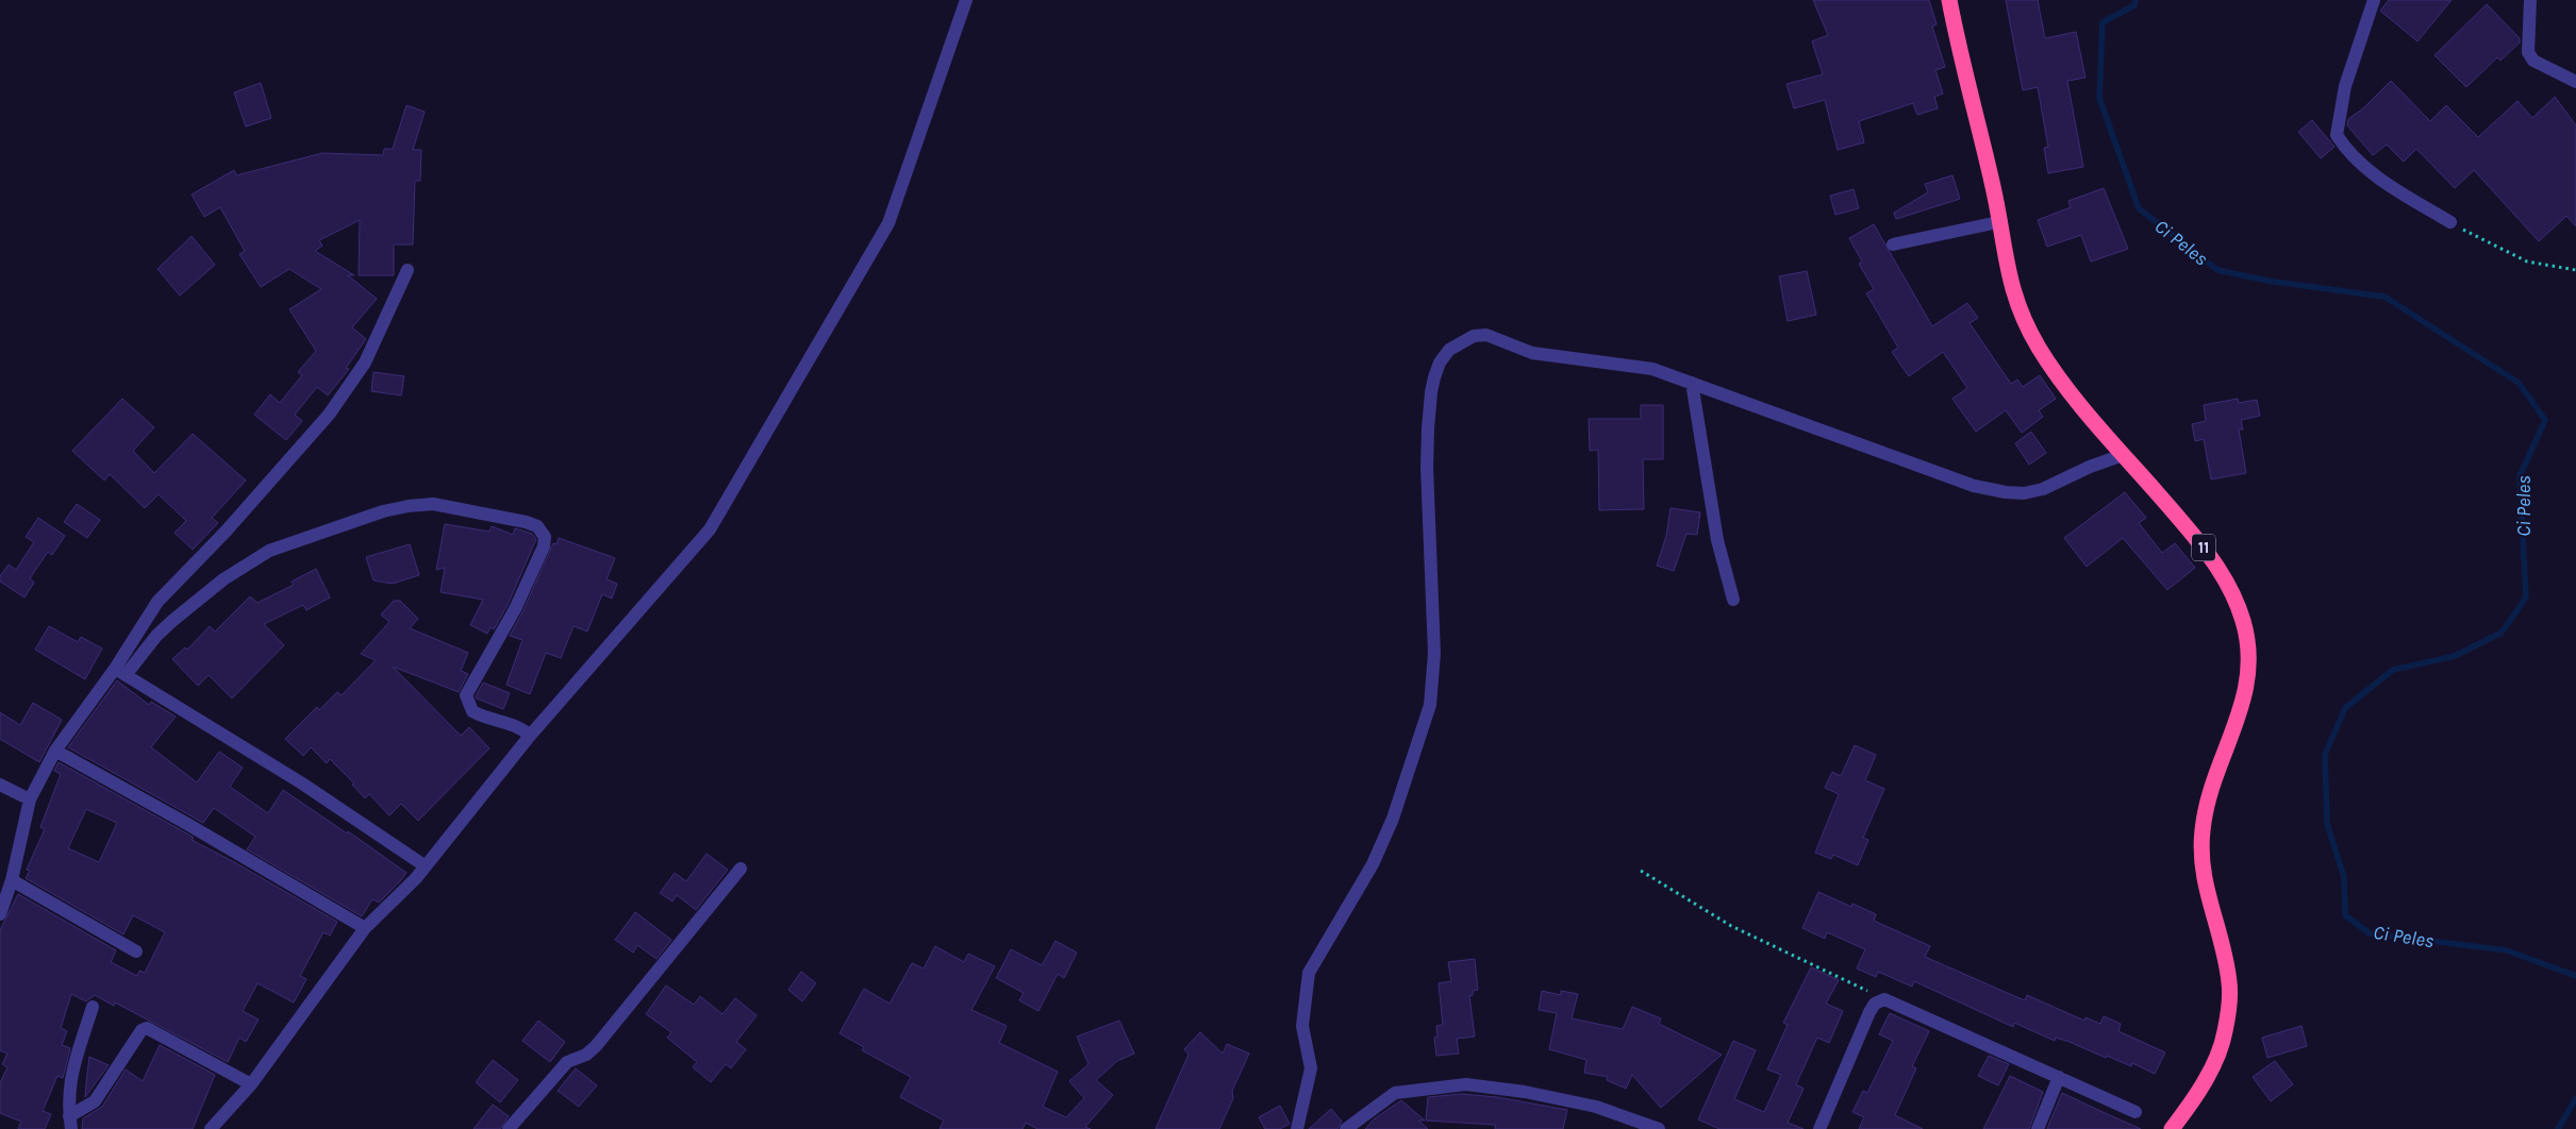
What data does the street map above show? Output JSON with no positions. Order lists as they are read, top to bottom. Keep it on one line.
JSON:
{"streets":{"highway":["11"]},"water":["Ci Peles"]}
